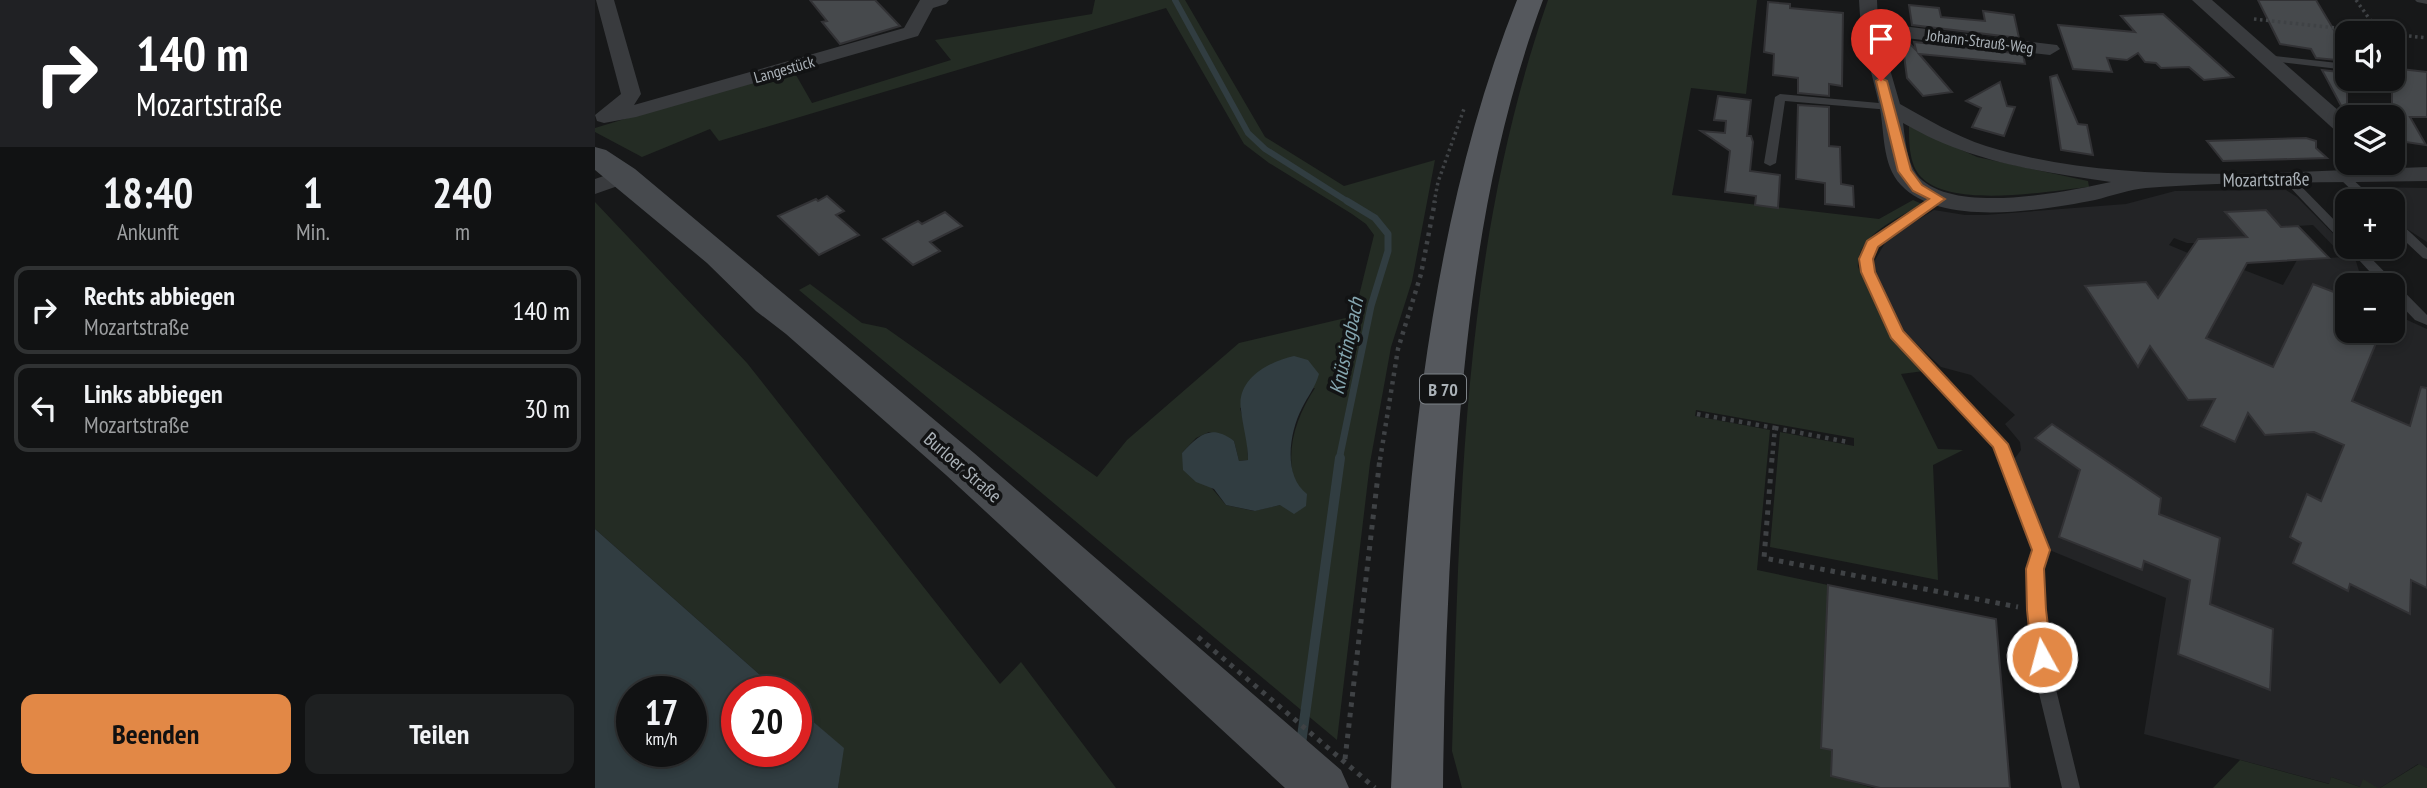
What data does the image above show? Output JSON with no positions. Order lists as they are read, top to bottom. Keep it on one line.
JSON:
{"streets":{"main road":["B 70","Burloer Straße"],"street":["Johann-Strauß-Weg","Langestück","Mozartstraße"]},"crossings":[["Johann-Strauß-Weg","Mozartstraße"]],"water":["Knüstingbach"],"page":{"turn":["140 m","Mozartstraße"],"map_buttons":["+","−"],"eta":["18:40","Ankunft","1","Min.","240","m"],"list":[{"name":"Rechts abbiegen","note":"Mozartstraße","value":"140 m"},{"name":"Links abbiegen","note":"Mozartstraße","value":"30 m"}],"speed":"17 km/h","limit":"20","buttons":["Beenden","Teilen"]}}
